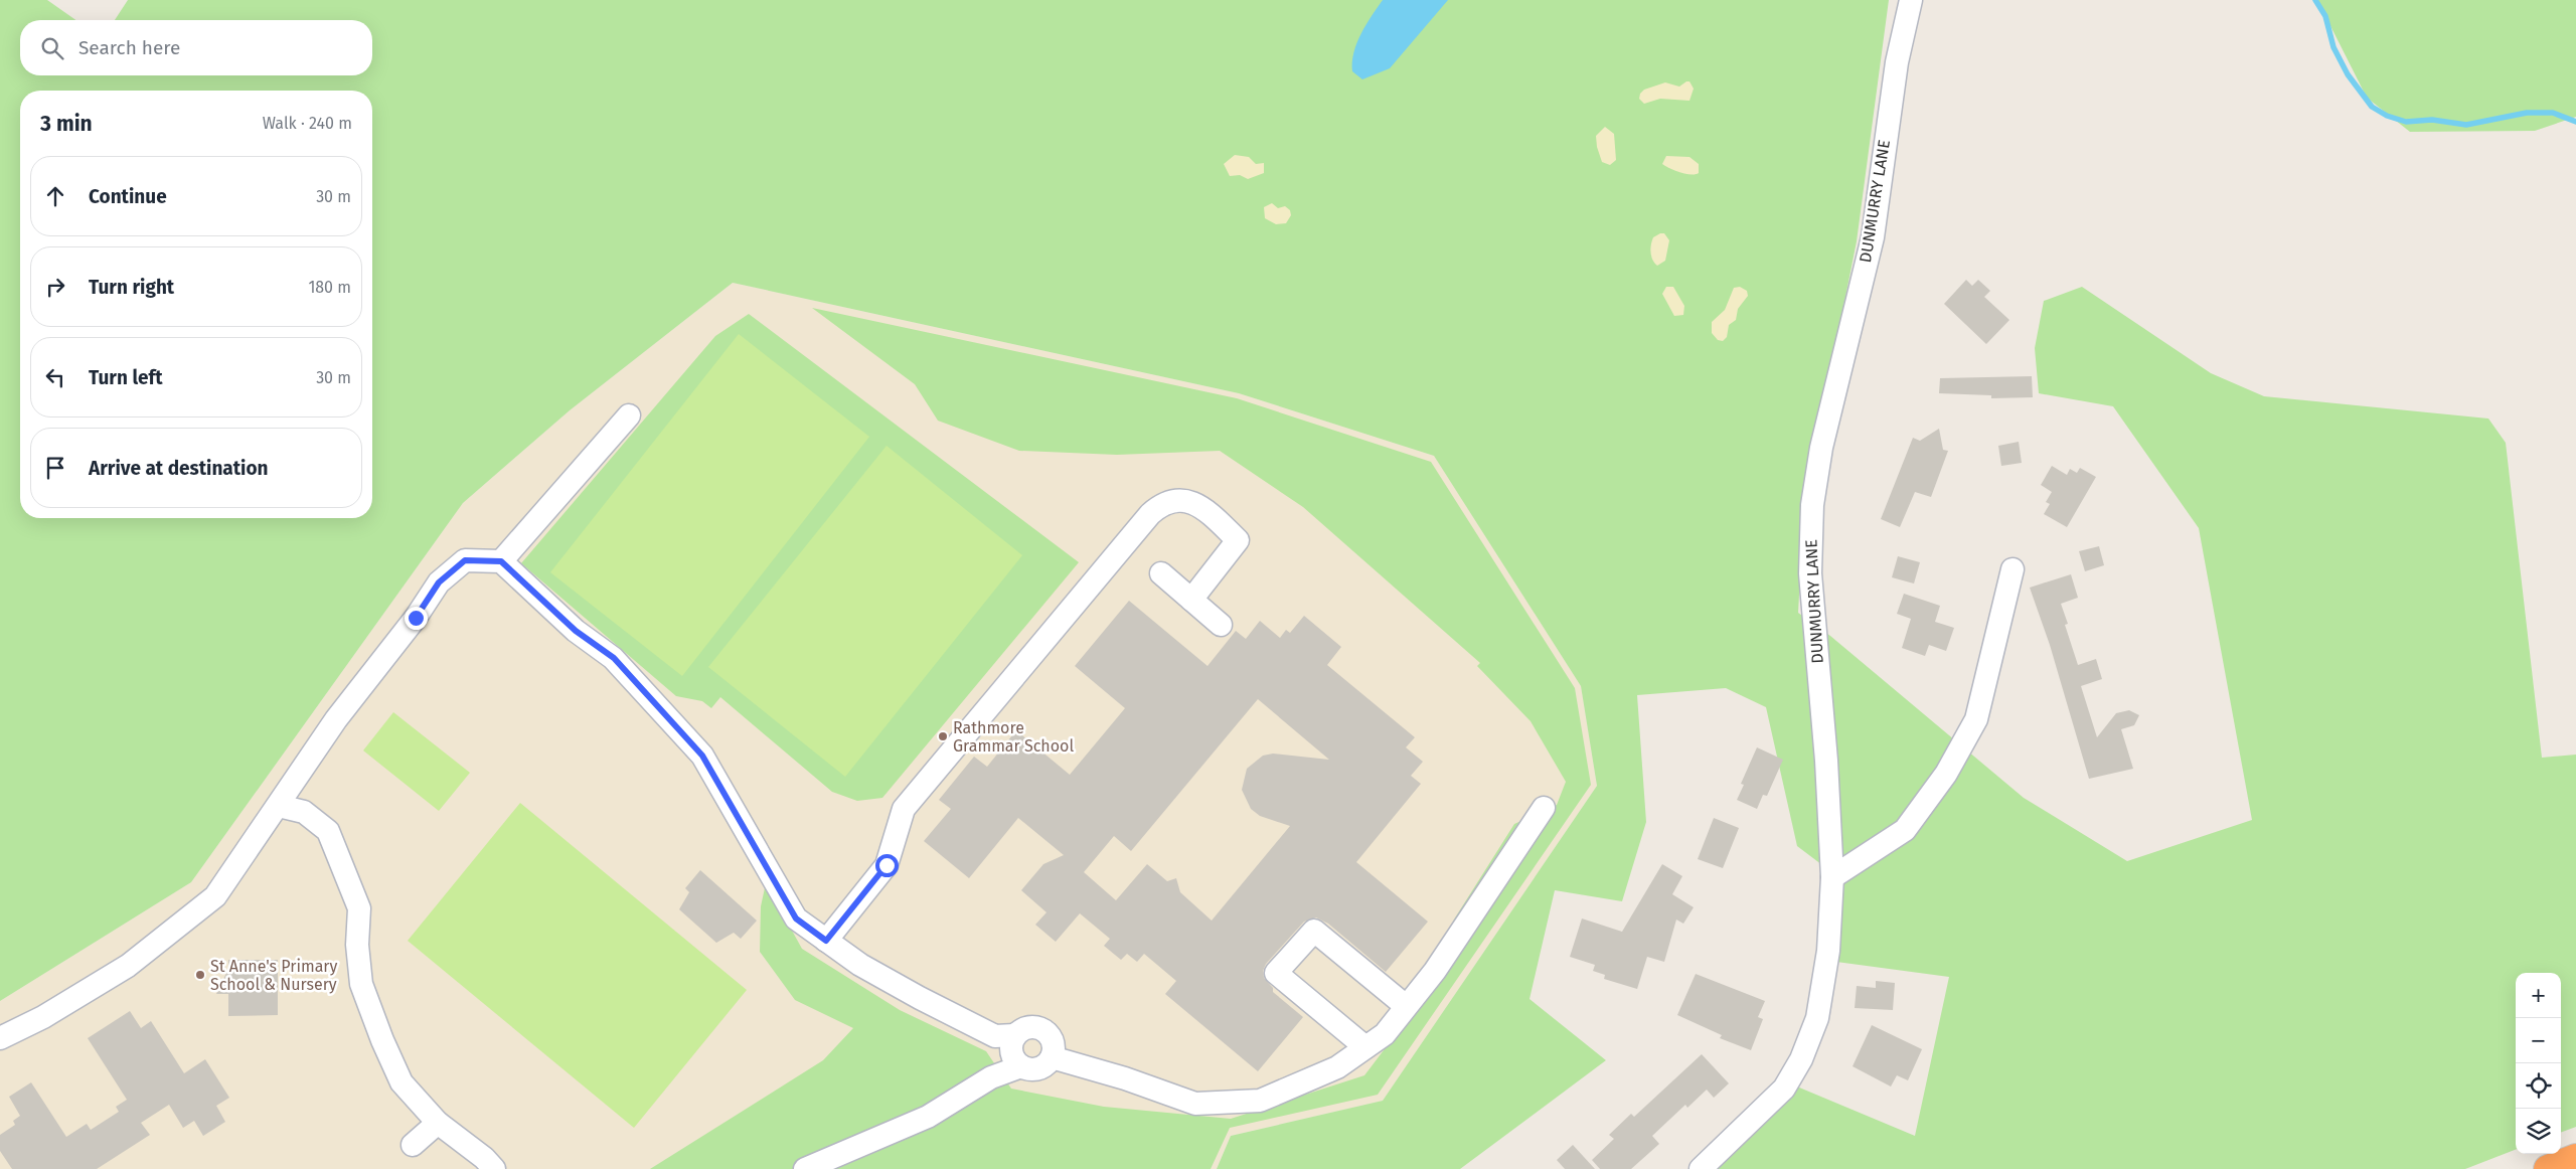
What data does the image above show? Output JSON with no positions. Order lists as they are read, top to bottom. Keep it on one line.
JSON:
{"streets":{"street":["DUNMURRY LANE"]},"places":["Rathmore Grammar School","St Anne's Primary School & Nursery"],"page":{"search":"Search here","heading":["3 min","Walk · 240 m"],"list":[["Continue","30 m"],["Turn right","180 m"],["Turn left","30 m"],"Arrive at destination"],"map_buttons":["+","−"]}}
